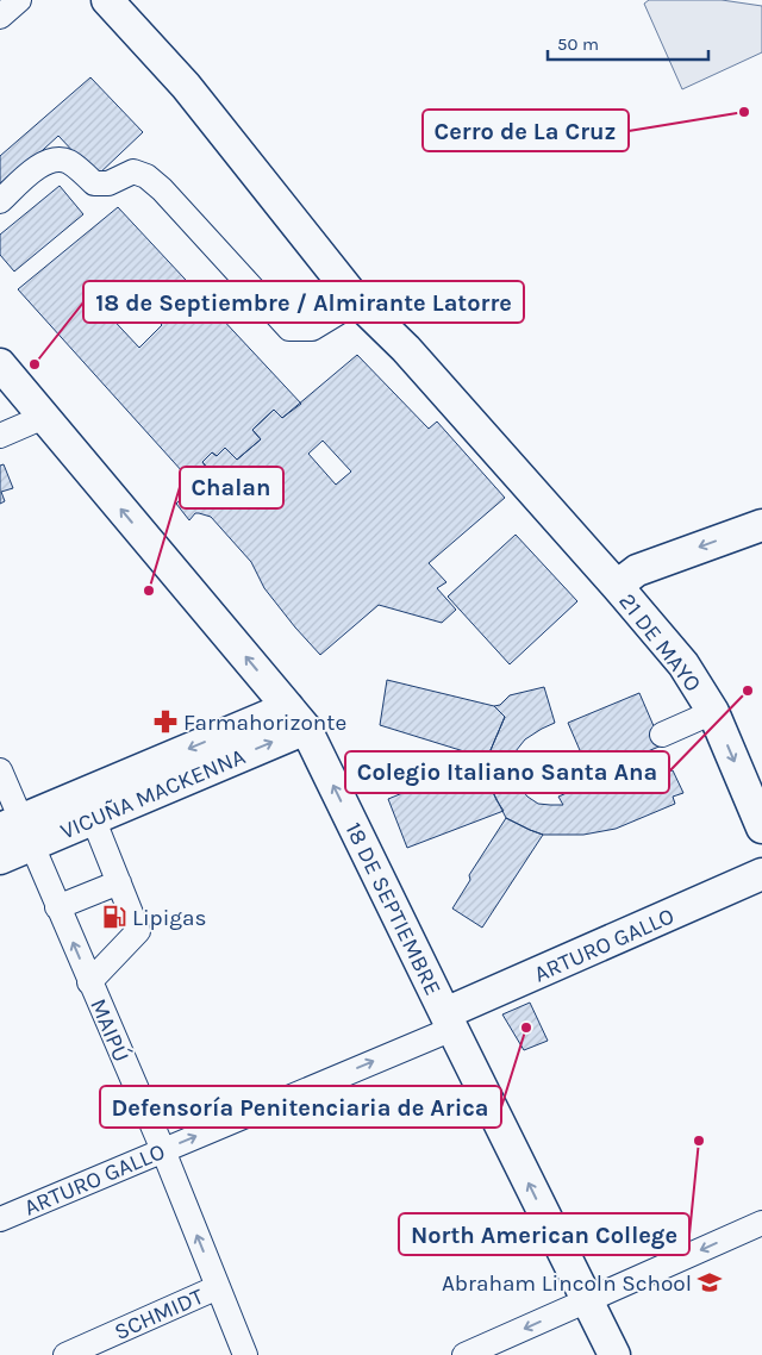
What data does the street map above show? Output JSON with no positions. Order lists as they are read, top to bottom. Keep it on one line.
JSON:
{"streets":{"main road":["21 DE MAYO","VICUÑA MACKENNA","18 DE SEPTIEMBRE","ARTURO GALLO"],"street":["MAIPÚ","SCHMIDT"]},"crossings":[["VICUÑA MACKENNA","18 DE SEPTIEMBRE"],["VICUÑA MACKENNA","MAIPÚ"],["18 DE SEPTIEMBRE","ARTURO GALLO"],["ARTURO GALLO","MAIPÚ"],["MAIPÚ","SCHMIDT"]],"one_way":["18 DE SEPTIEMBRE","ARTURO GALLO","MAIPÚ"],"places":{"other":["Cerro de La Cruz","18 de Septiembre / Almirante Latorre","Chalan","Colegio Italiano Santa Ana","Defensoría Penitenciaria de Arica","North American College"],"pharmacy":["Farmahorizonte"],"fuel station":["Lipigas"],"school or university":["Abraham Lincoln School"]},"scale_bar":"50 m"}
